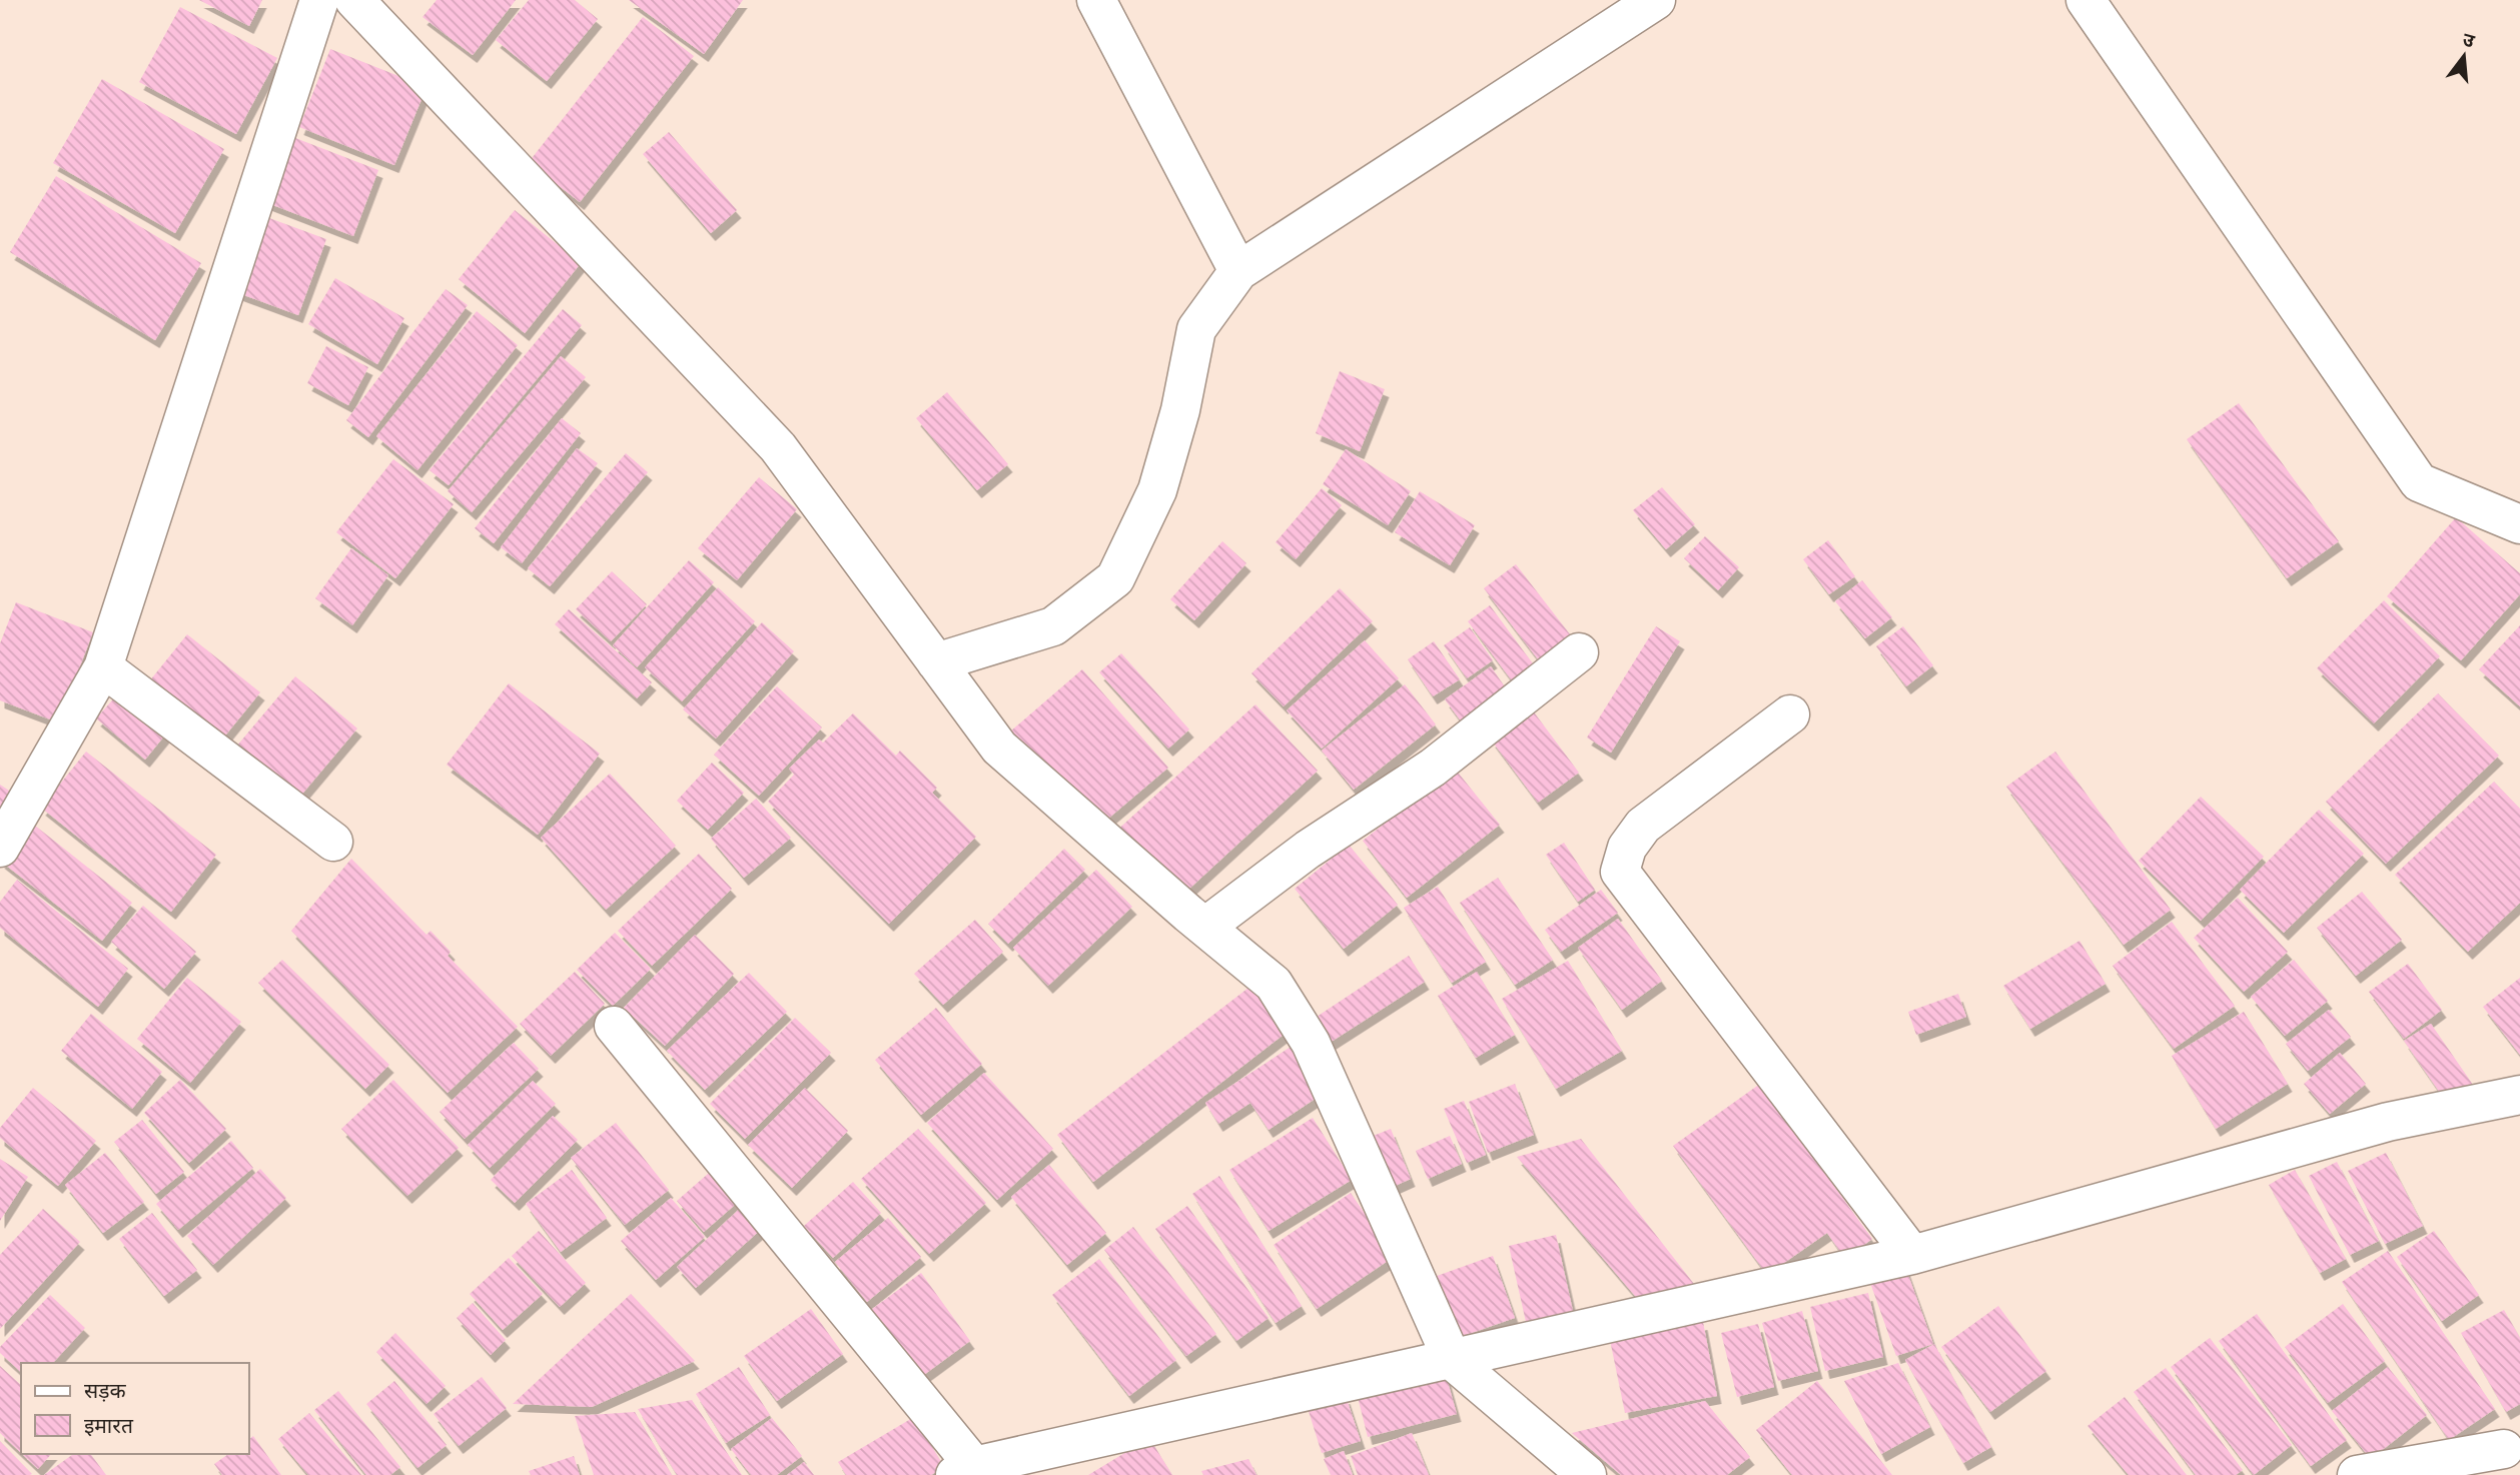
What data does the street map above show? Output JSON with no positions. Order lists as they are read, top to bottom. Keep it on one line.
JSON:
{"legend":["सड़क","इमारत"],"north":"top"}
